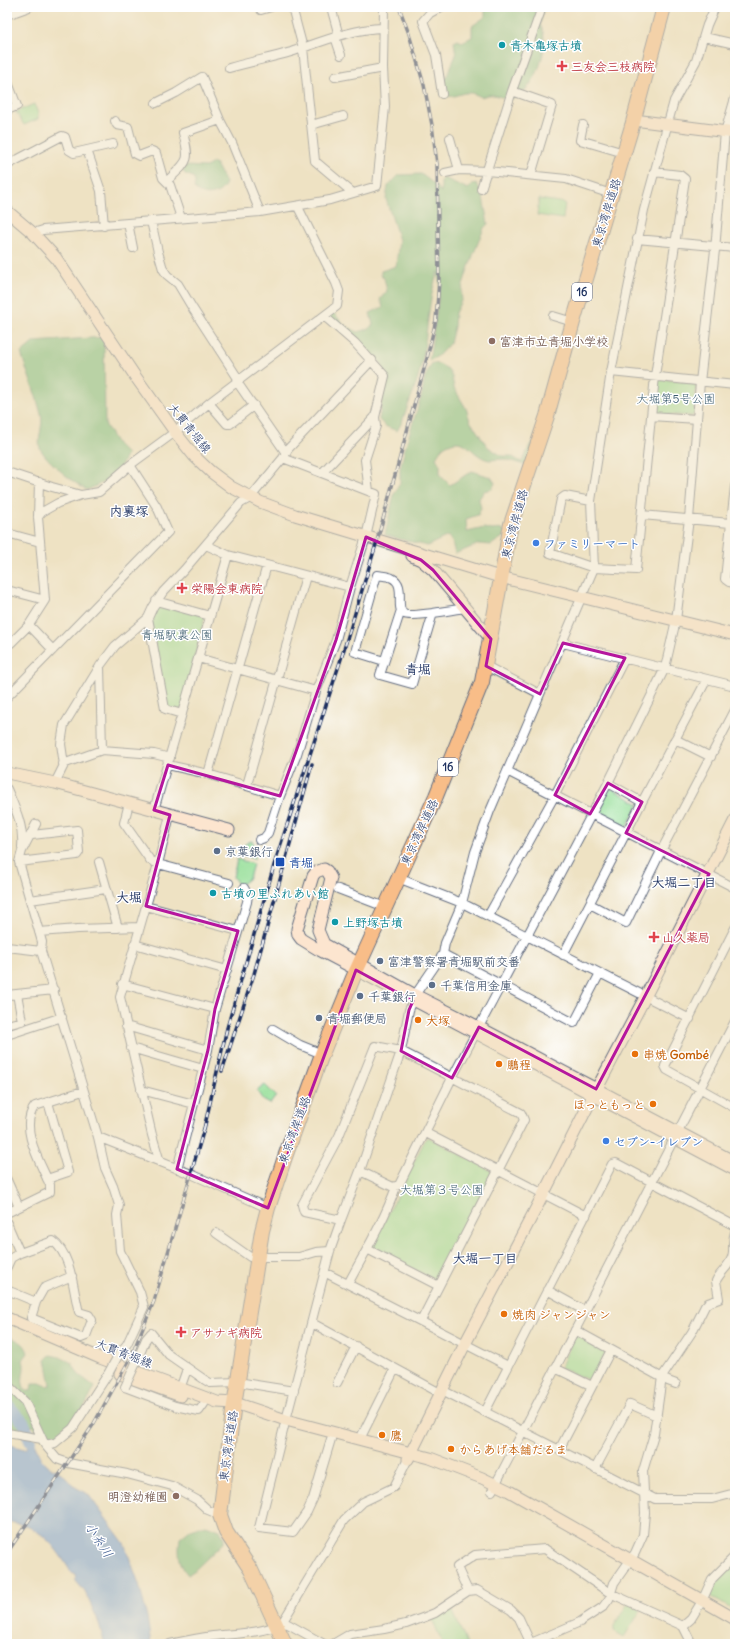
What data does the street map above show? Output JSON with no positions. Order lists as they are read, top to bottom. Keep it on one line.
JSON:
{"streets":{"highway":["東京湾岸道路","16"],"street":["大貫青堀線"]},"crossings":[["東京湾岸道路","大貫青堀線"]],"districts":["内裏塚","青堀","大堀二丁目","大堀","大堀一丁目"],"water":["小糸川"],"parks":["大堀第5号公園","青堀駅裏公園","大堀第３号公園"],"places":{"other":["青木亀塚古墳","富津市立青堀小学校","ファミリーマート","京葉銀行","古墳の里ふれあい館","上野塚古墳","富津警察署青堀駅前交番","千葉信用金庫","千葉銀行","青堀郵便局","大塚","串焼 Gombé","鵬程","ほっともっと","セブン-イレブン","焼肉 ジャンジャン","鷹","からあげ本舗だるま","明澄幼稚園"],"health":["三友会三枝病院","栄陽会東病院","山久薬局","アサナギ病院"],"transit":["青堀"]}}
